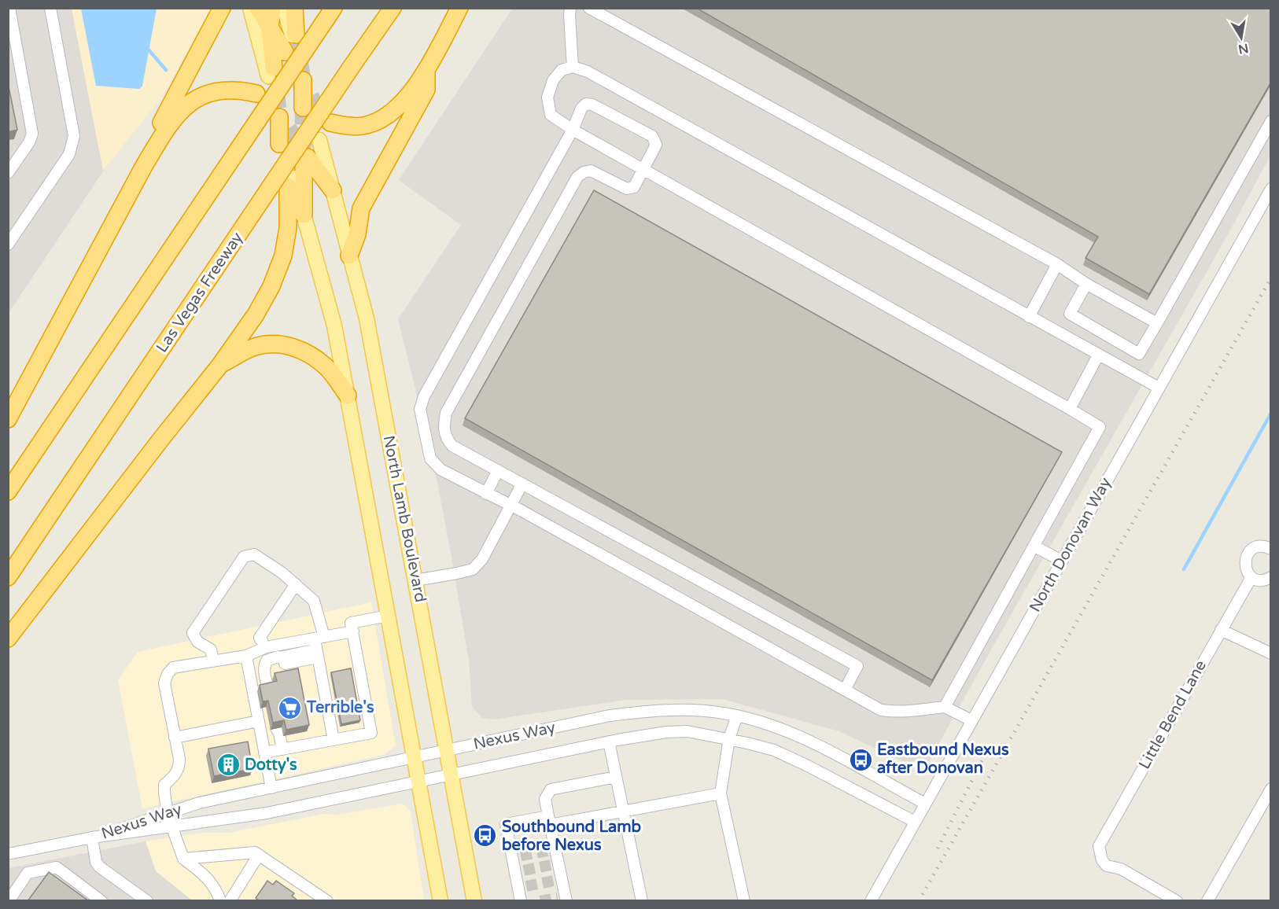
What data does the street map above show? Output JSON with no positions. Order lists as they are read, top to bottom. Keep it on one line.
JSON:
{"streets":{"highway":["Las Vegas Freeway"],"main road":["North Lamb Boulevard"],"street":["North Donovan Way","Little Bend Lane","Nexus Way"]},"crossings":[["North Lamb Boulevard","Nexus Way"],["North Donovan Way","Nexus Way"]],"places":{"supermarket":["Terrible's"],"bus stop":["Eastbound Nexus after Donovan","Southbound Lamb before Nexus"],"building":["Dotty's"]},"north":"bottom"}
